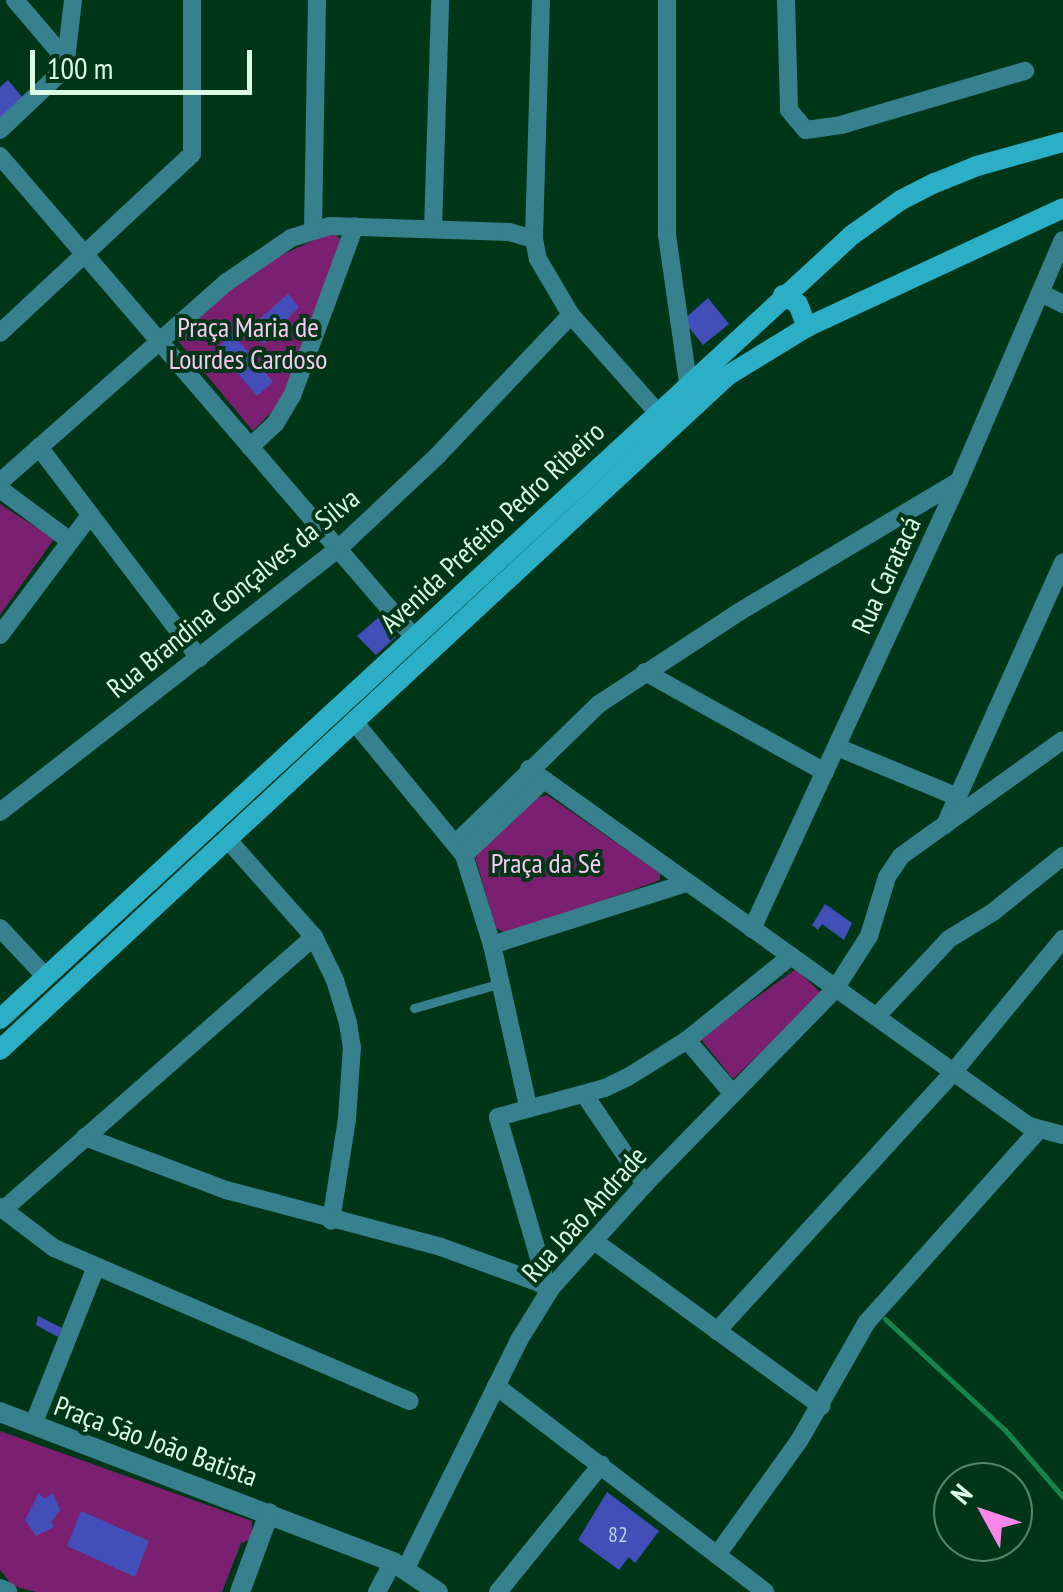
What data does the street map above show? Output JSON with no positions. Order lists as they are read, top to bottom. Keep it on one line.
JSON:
{"streets":{"main road":["Avenida Prefeito Pedro Ribeiro"],"street":["Rua Caratacá","Rua Brandina Gonçalves da Silva","Rua João Andrade","Praça São João Batista"]},"parks":["Praça Maria de Lourdes Cardoso","Praça da Sé"],"house_numbers":["82"],"scale_bar":"100 m","north":"top left"}
